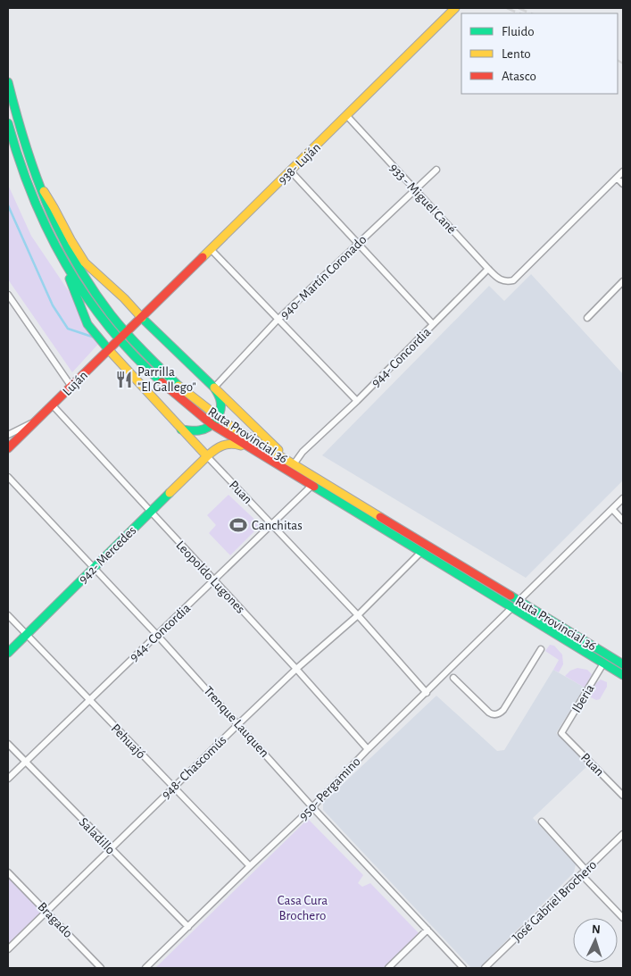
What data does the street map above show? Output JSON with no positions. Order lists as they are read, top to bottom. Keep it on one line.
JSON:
{"streets":{"main road":["938- Luján","Luján","Ruta Provincial 36","Puan","942- Mercedes"],"street":["933 - Miguel Cané","940- Martín Coronado","944- Concordia","Leopoldo Lugones","Iberia","Trenque Lauquen","Pehuajó","948- Chascomús","950- Pergamino","Saladillo","José Gabriel Brochero","Bragado"]},"crossings":[["938- Luján","933 - Miguel Cané"],["938- Luján","Luján"],["933 - Miguel Cané","940- Martín Coronado"],["933 - Miguel Cané","944- Concordia"],["944- Concordia","Ruta Provincial 36"],["944- Concordia","Puan"],["944- Concordia","Leopoldo Lugones"],["944- Concordia","Trenque Lauquen"],["944- Concordia","Pehuajó"],["944- Concordia","Saladillo"],["Luján","Ruta Provincial 36"],["Luján","Puan"],["Luján","Leopoldo Lugones"],["Ruta Provincial 36","Puan"],["Ruta Provincial 36","942- Mercedes"],["Ruta Provincial 36","Iberia"],["Ruta Provincial 36","948- Chascomús"],["Ruta Provincial 36","950- Pergamino"],["Puan","942- Mercedes"],["Puan","Iberia"],["Puan","948- Chascomús"],["Puan","950- Pergamino"],["942- Mercedes","Leopoldo Lugones"],["942- Mercedes","Trenque Lauquen"],["942- Mercedes","Pehuajó"],["Leopoldo Lugones","948- Chascomús"],["Leopoldo Lugones","950- Pergamino"],["Trenque Lauquen","948- Chascomús"],["Trenque Lauquen","950- Pergamino"],["Pehuajó","948- Chascomús"],["Pehuajó","950- Pergamino"],["948- Chascomús","Saladillo"],["948- Chascomús","Bragado"],["950- Pergamino","Saladillo"]],"parks":["Casa Cura Brochero"],"places":{"restaurant":["Parrilla \"El Gallego\""],"sports":["Canchitas"]},"legend":["Fluido","Lento","Atasco"],"north":"top"}
